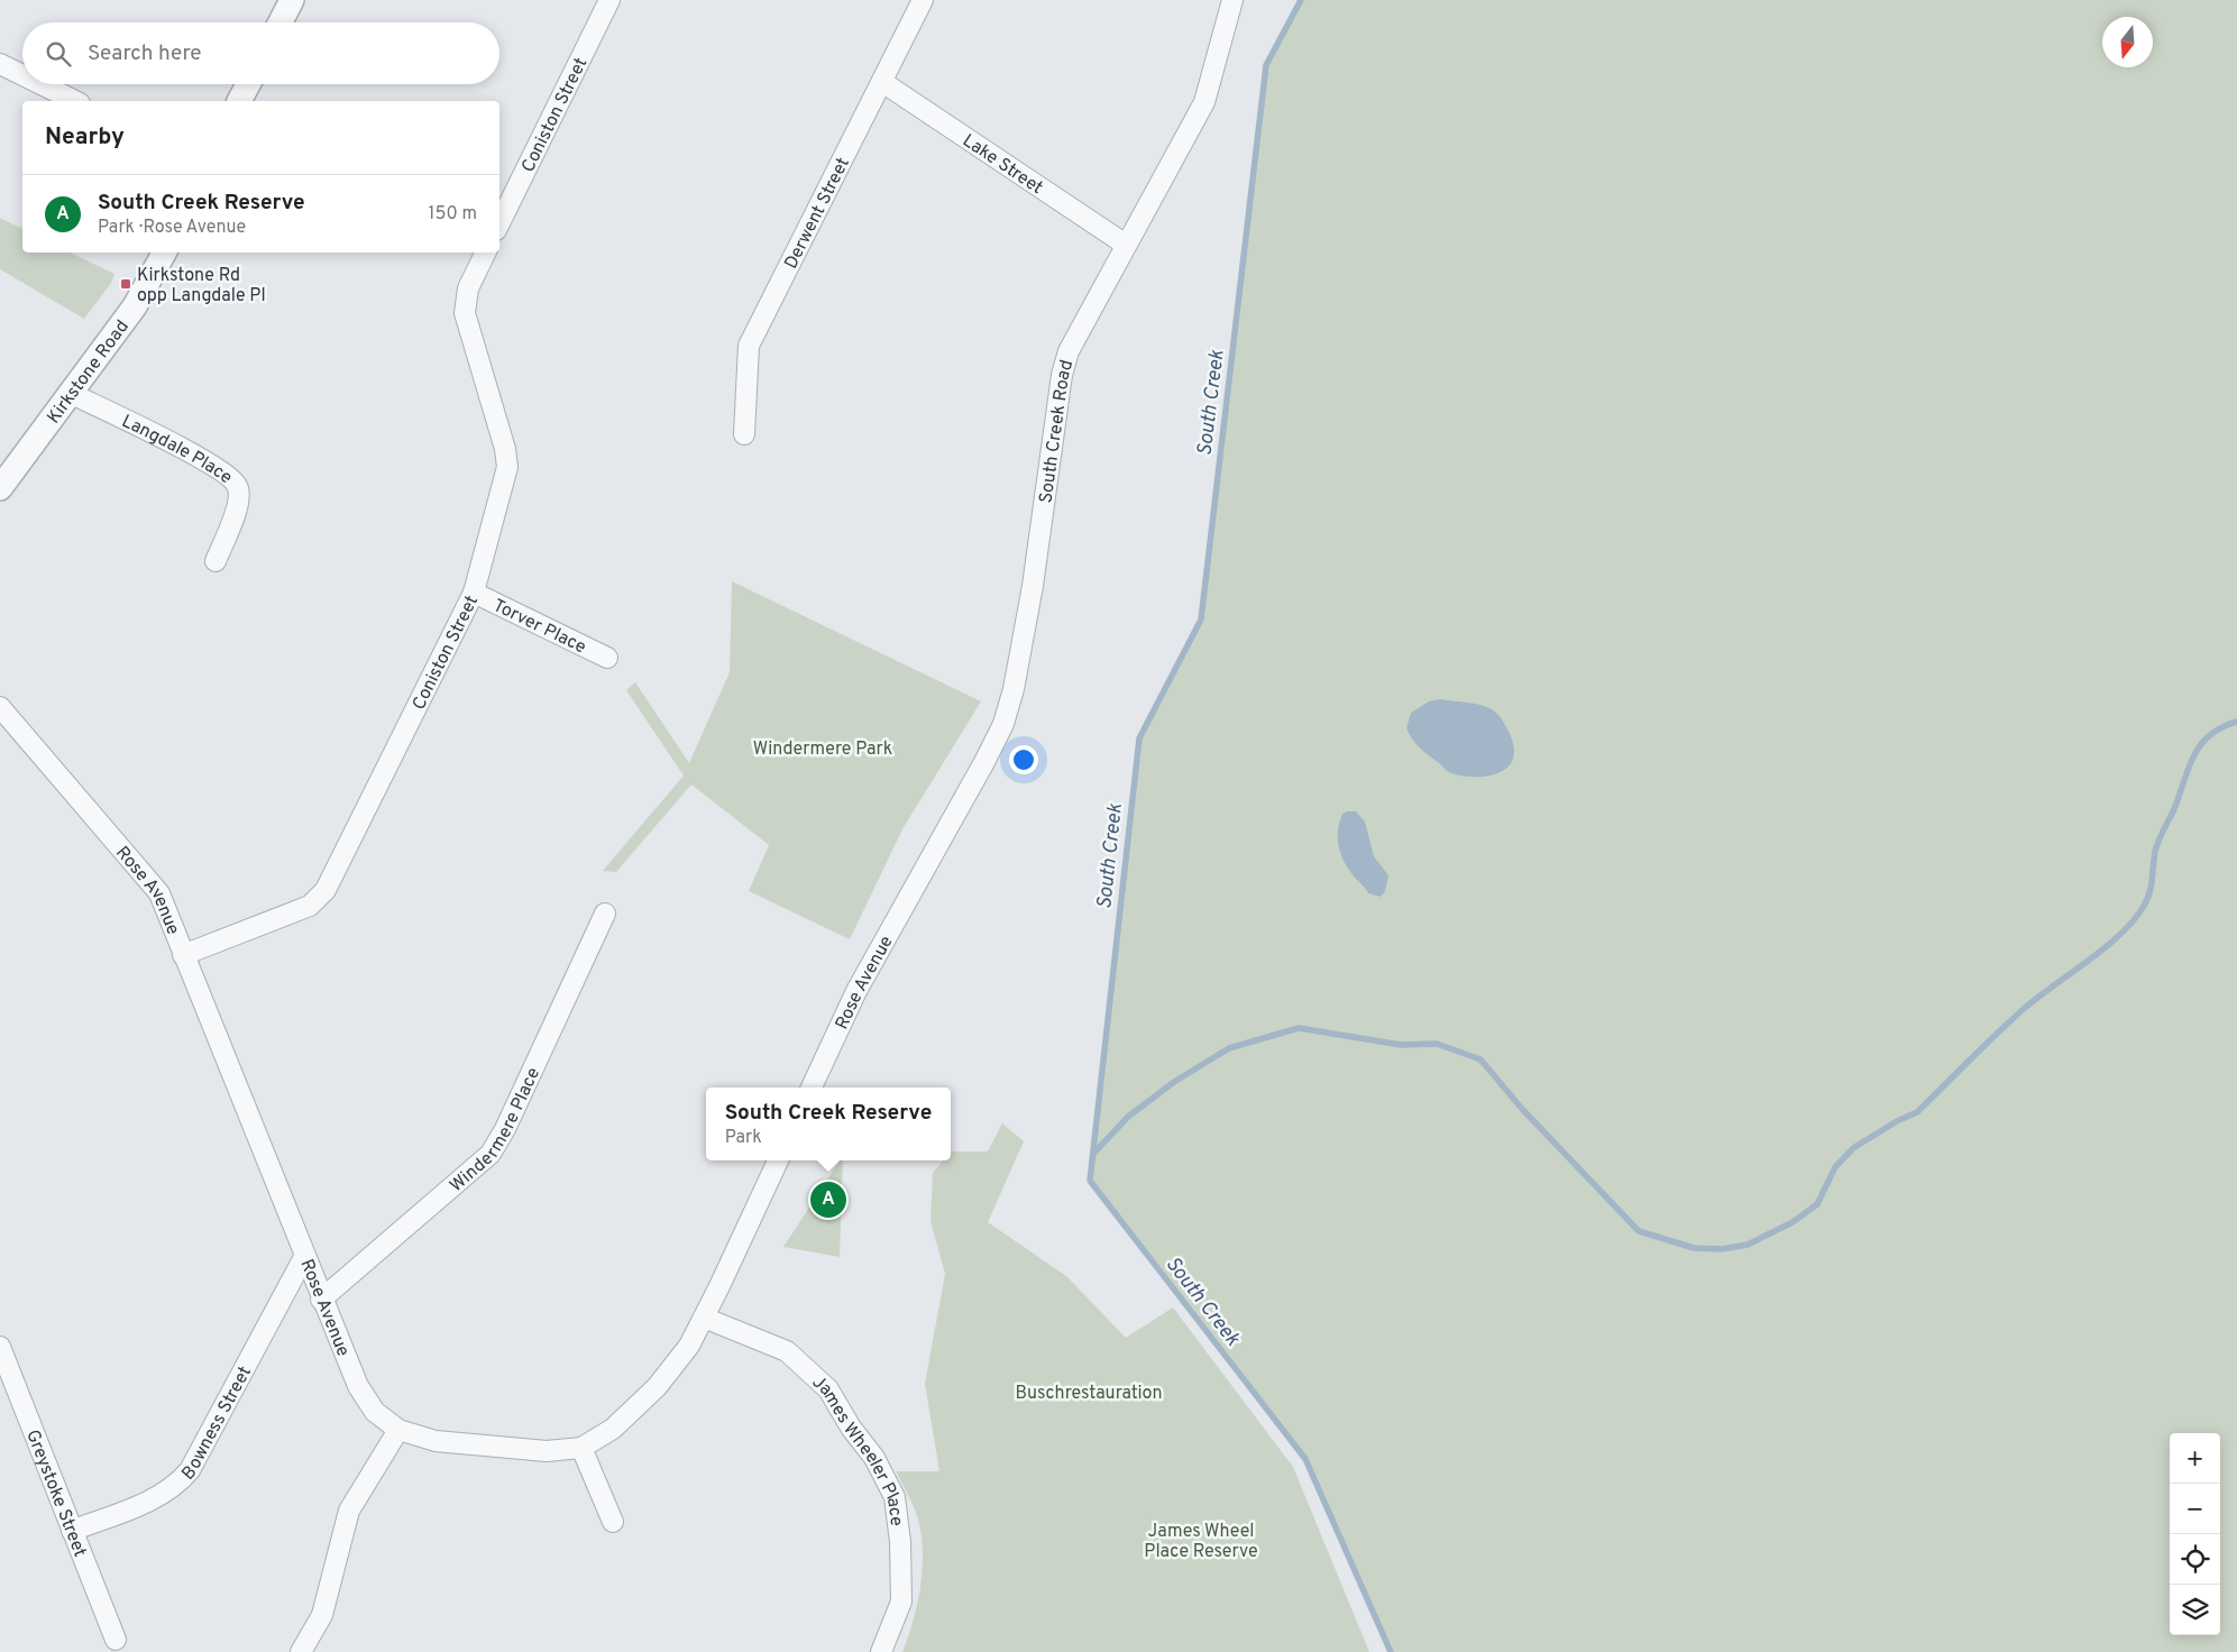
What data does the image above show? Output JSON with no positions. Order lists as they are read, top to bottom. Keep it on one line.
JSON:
{"streets":{"street":["Coniston Street","Lake Street","Derwent Street","Kirkstone Road","South Creek Road","Langdale Place","Torver Place","Rose Avenue","Windermere Place","Bowness Street","James Wheeler Place","Greystoke Street"]},"crossings":[["Coniston Street","Torver Place"],["Coniston Street","Rose Avenue"],["Lake Street","Derwent Street"],["Lake Street","South Creek Road"],["Kirkstone Road","Langdale Place"],["South Creek Road","Rose Avenue"],["Rose Avenue","Windermere Place"],["Rose Avenue","Bowness Street"],["Rose Avenue","James Wheeler Place"],["Bowness Street","Greystoke Street"]],"water":["South Creek"],"parks":["Windermere Park","Buschrestauration","James Wheel Place Reserve"],"places":{"transit":["Kirkstone Rd opp Langdale Pl"]},"north":"bottom","page":{"search":"Search here","heading":"Nearby","list":[{"mark":"A","name":"South Creek Reserve","note":"Park · Rose Avenue","value":"150 m"}],"popup":["South Creek Reserve","Park"],"pins":"A","map_buttons":["+","−"]}}
